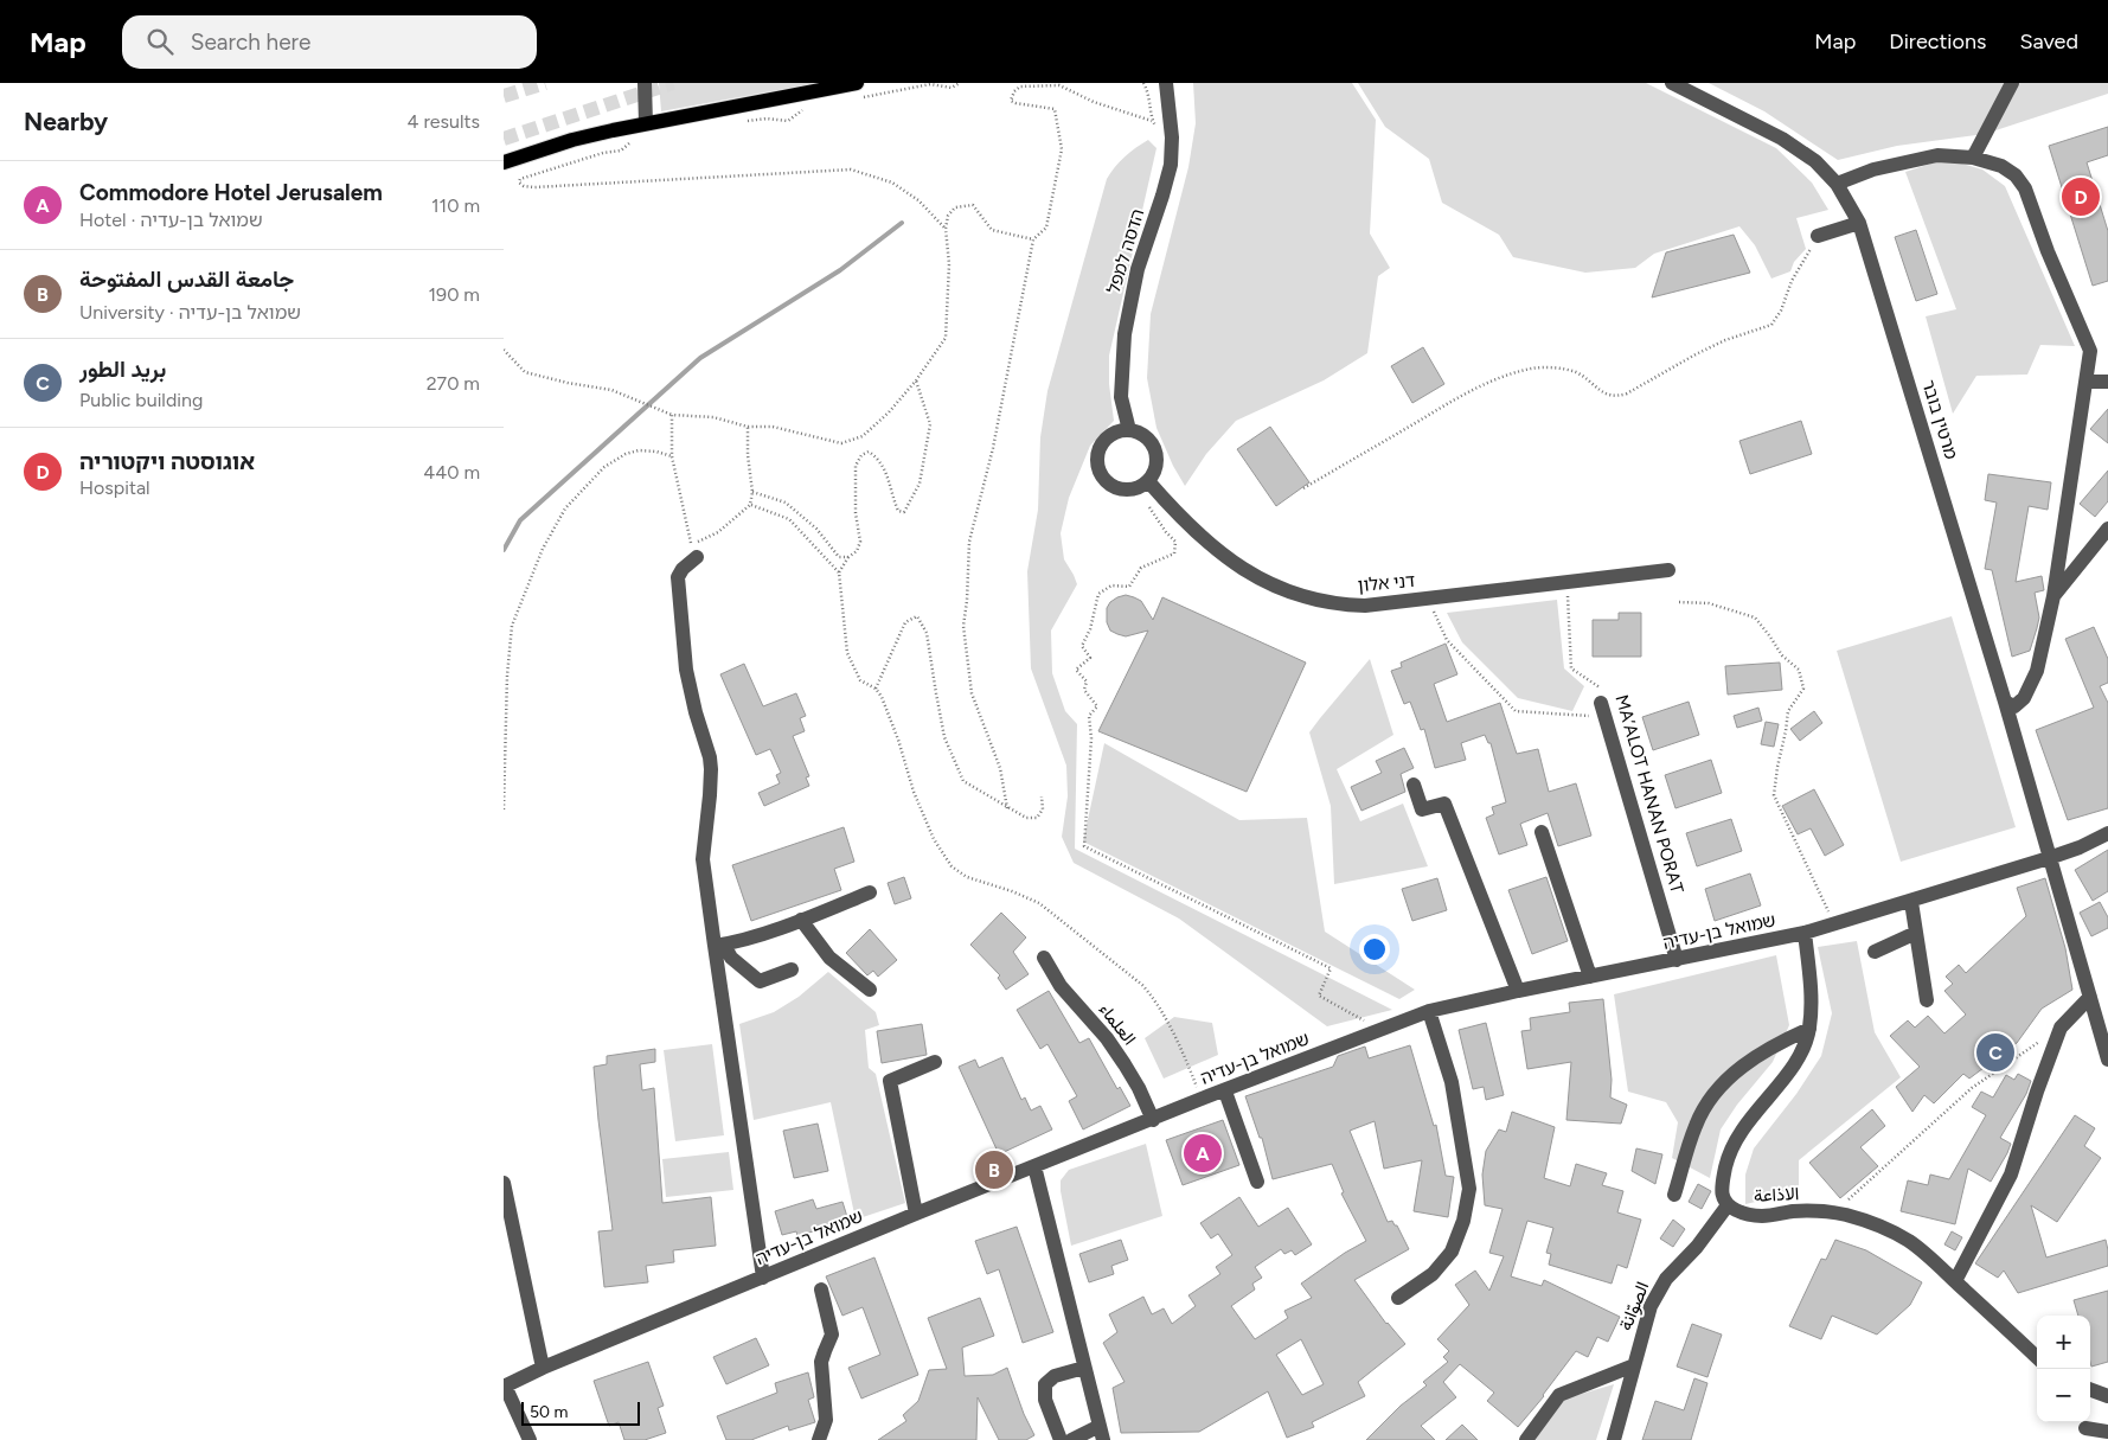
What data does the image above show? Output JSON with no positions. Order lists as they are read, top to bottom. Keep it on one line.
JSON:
{"streets":{"street":["הדסה למפל","מרטין בובר","דני אלון","MA’ALOT HANAN PORAT","שמואל בן-עדיה","العلماء","الاذاعة","الصوّانة"]},"crossings":[["הדסה למפל","דני אלון"],["מרטין בובר","שמואל בן-עדיה"],["דני אלון","MA’ALOT HANAN PORAT"],["MA’ALOT HANAN PORAT","שמואל בן-עדיה"],["שמואל בן-עדיה","العلماء"],["الاذاعة","الصوّانة"]],"scale_bar":"50 m","page":{"header":"Map","search":"Search here","nav":["Map","Directions","Saved"],"heading":["Nearby","4 results"],"list":[{"mark":"A","name":"Commodore Hotel Jerusalem","note":"Hotel · שמואל בן-עדיה","value":"110 m"},{"mark":"B","name":"جامعة القدس المفتوحة","note":"University · שמואל בן-עדיה","value":"190 m"},{"mark":"C","name":"بريد الطور","note":"Public building","value":"270 m"},{"mark":"D","name":"אוגוסטה ויקטוריה","note":"Hospital","value":"440 m"}],"pins":["D","C","A","B"],"map_buttons":["+","−"],"scale":"50 m"}}
